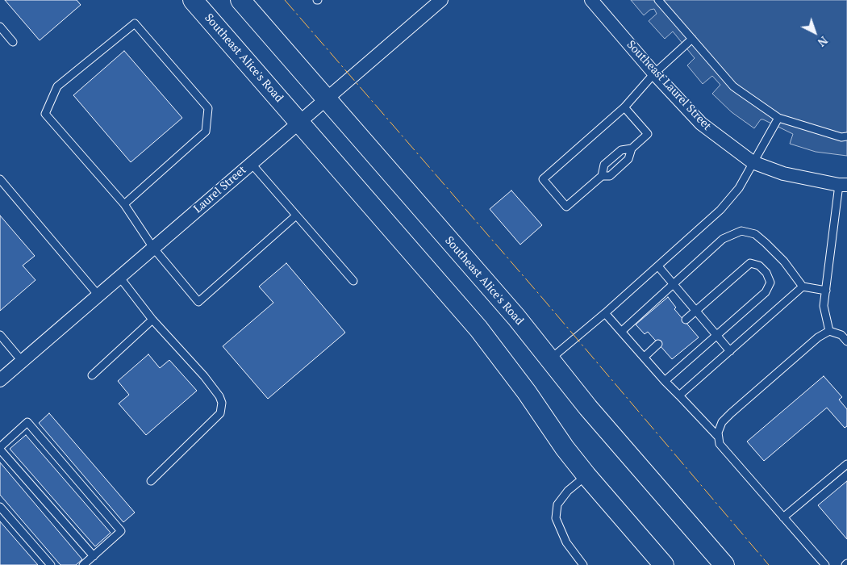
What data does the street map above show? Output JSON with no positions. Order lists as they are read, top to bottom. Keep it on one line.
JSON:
{"streets":{"main road":["Southeast Alice's Road"],"street":["Southeast Laurel Street","Laurel Street"]},"crossings":[["Southeast Alice's Road","Laurel Street"]],"north":"bottom right"}
